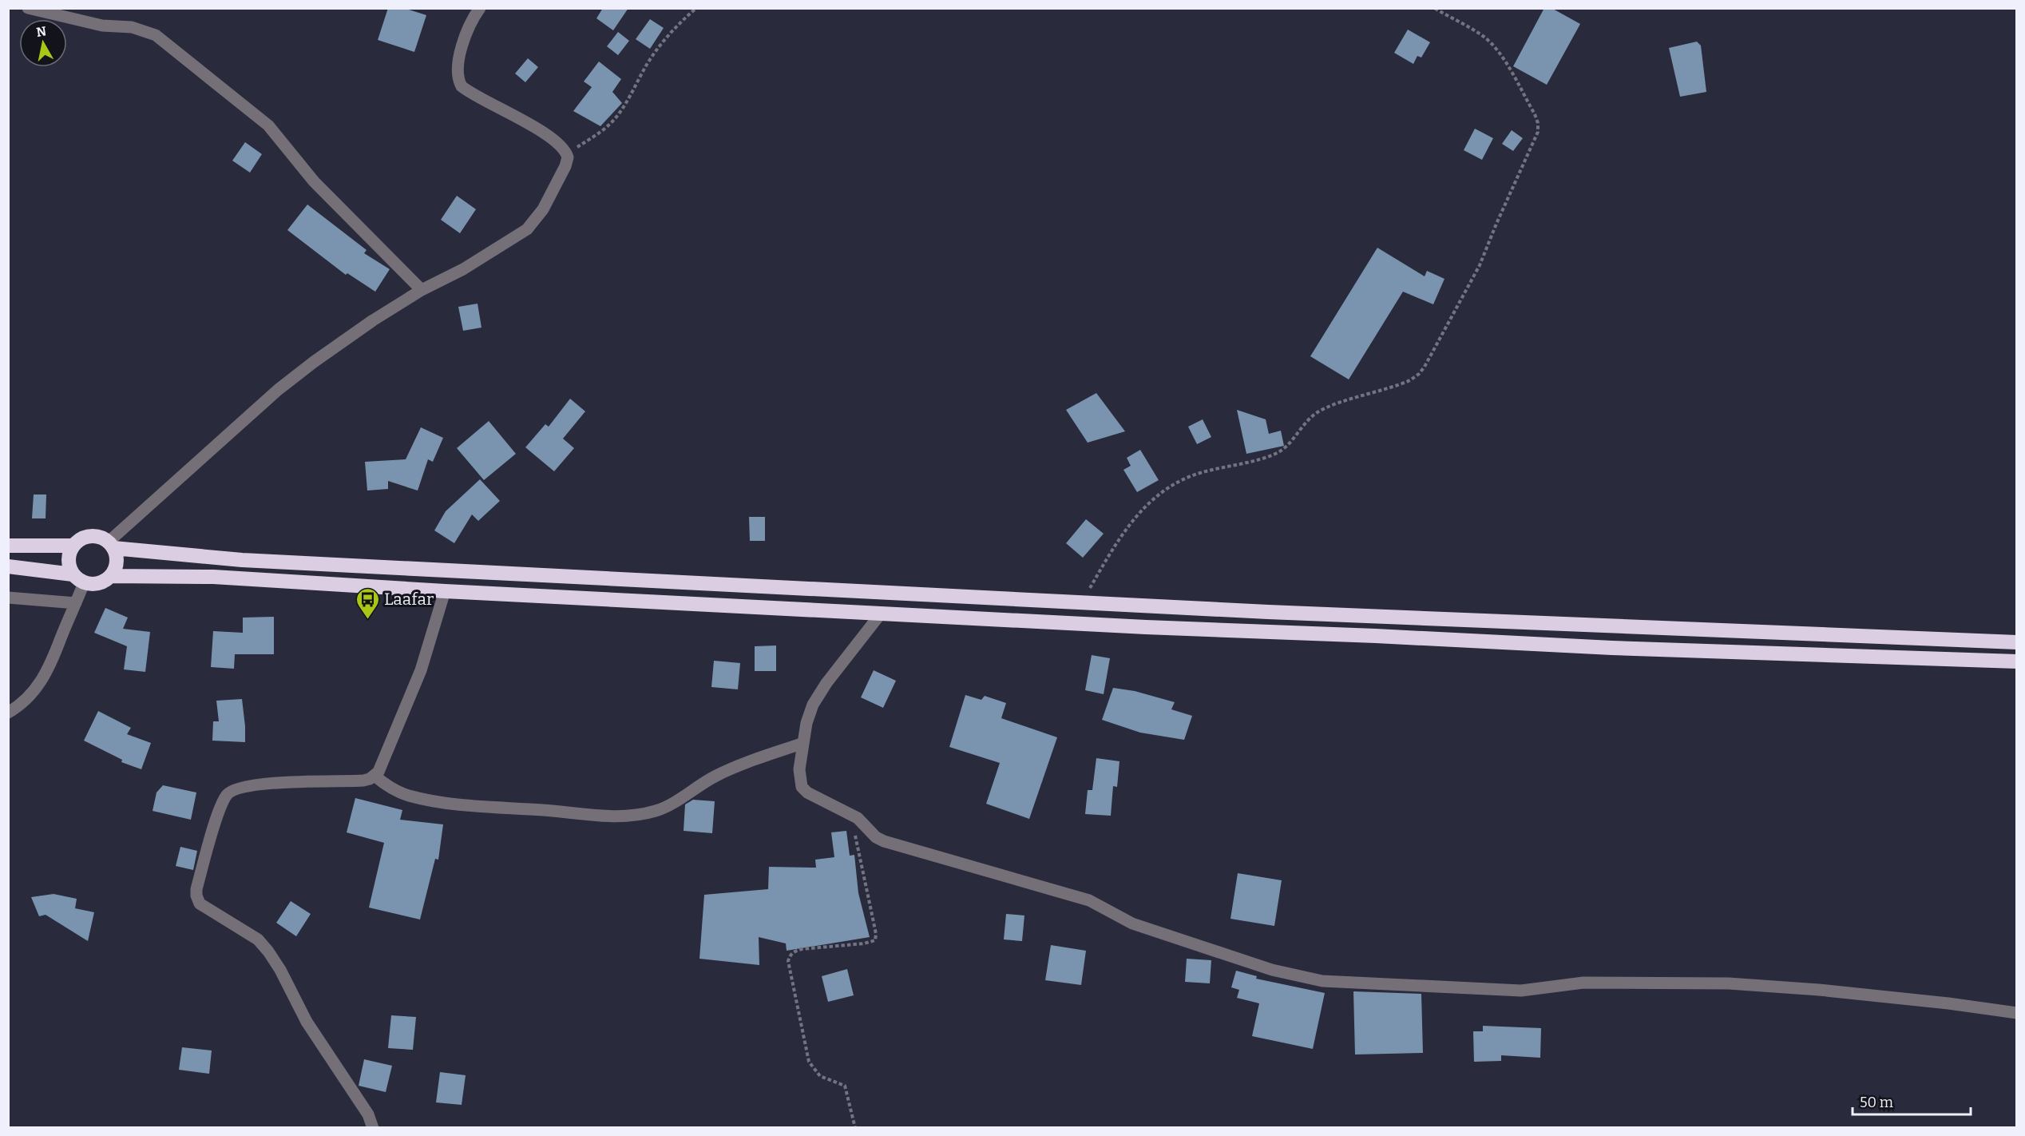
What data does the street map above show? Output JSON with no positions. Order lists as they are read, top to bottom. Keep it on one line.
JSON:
{"places":{"bus stop":["Laafar"]},"scale_bar":"50 m","north":"top"}
